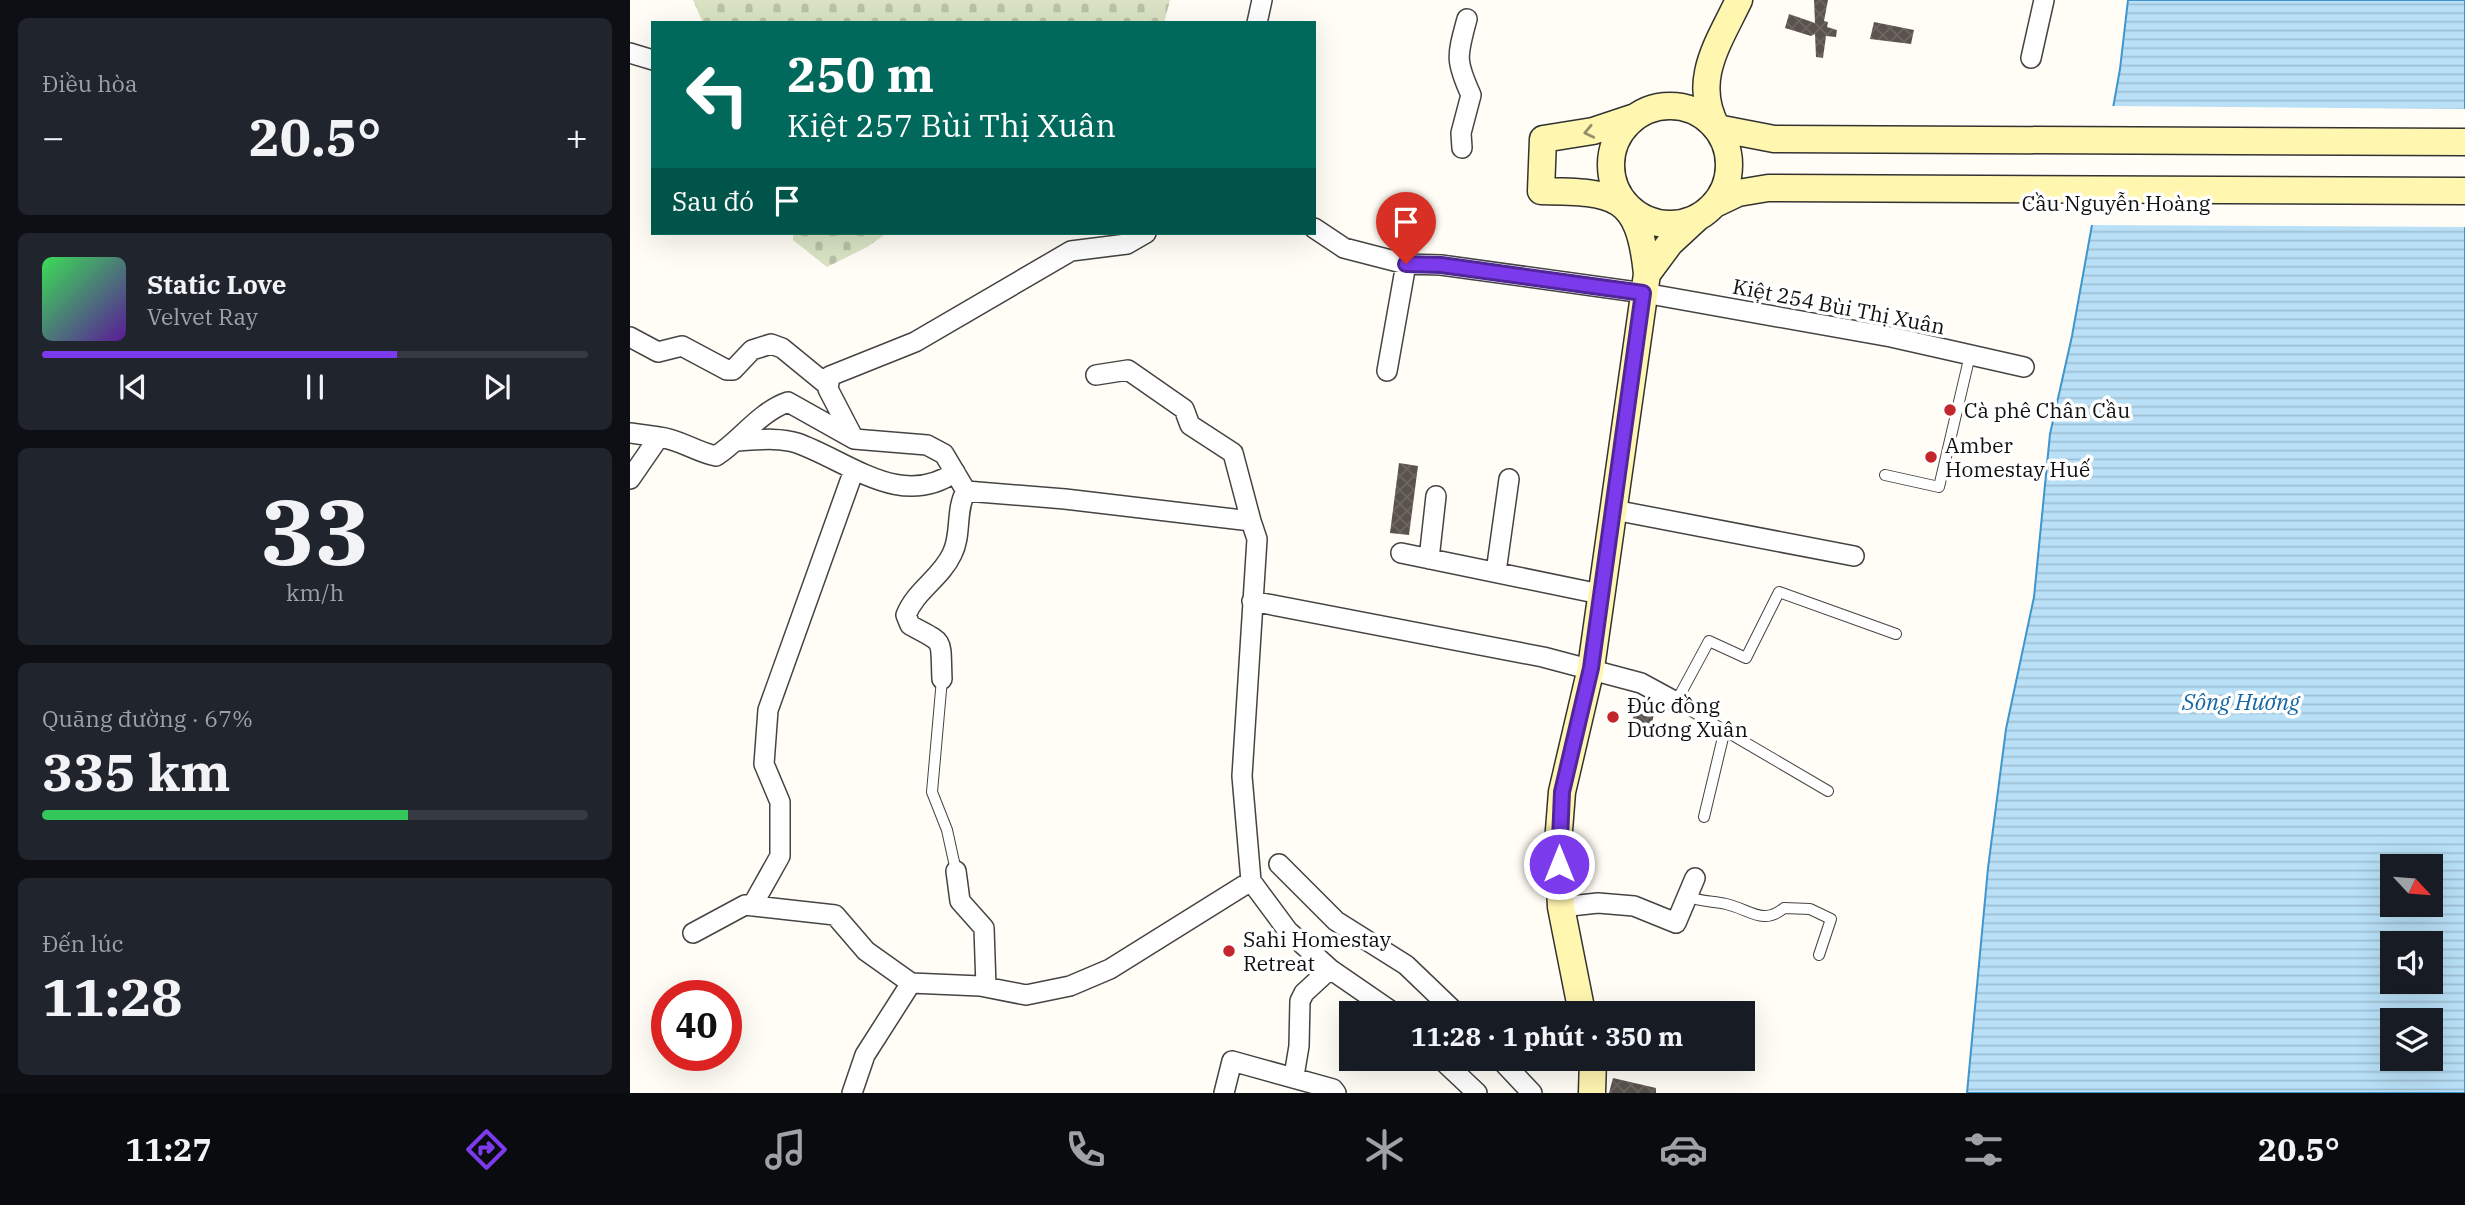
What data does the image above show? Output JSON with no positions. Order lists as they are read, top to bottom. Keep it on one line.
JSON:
{"streets":{"main road":["Cầu Nguyễn Hoàng"],"street":["Kiệt 254 Bùi Thị Xuân"]},"water":["Sông Hương"],"places":["Cà phê Chân Cầu","Amber Homestay Huế","Đúc đồng Dương Xuân","Sahi Homestay Retreat"],"north":"bottom right","page":{"tile":["Điều hòa",["33","km/h"],["Quãng đường · 67%","335 km"],["Đến lúc","11:28"]],"turn":["250 m","Kiệt 257 Bùi Thị Xuân"],"heat":["−","20.5°","+"],"then":"Sau đó","song":["Static Love","Velvet Ray"],"limit":"40","trip":"11:28 · 1 phút · 350 m","tabs":["11:27","20.5°"]}}
